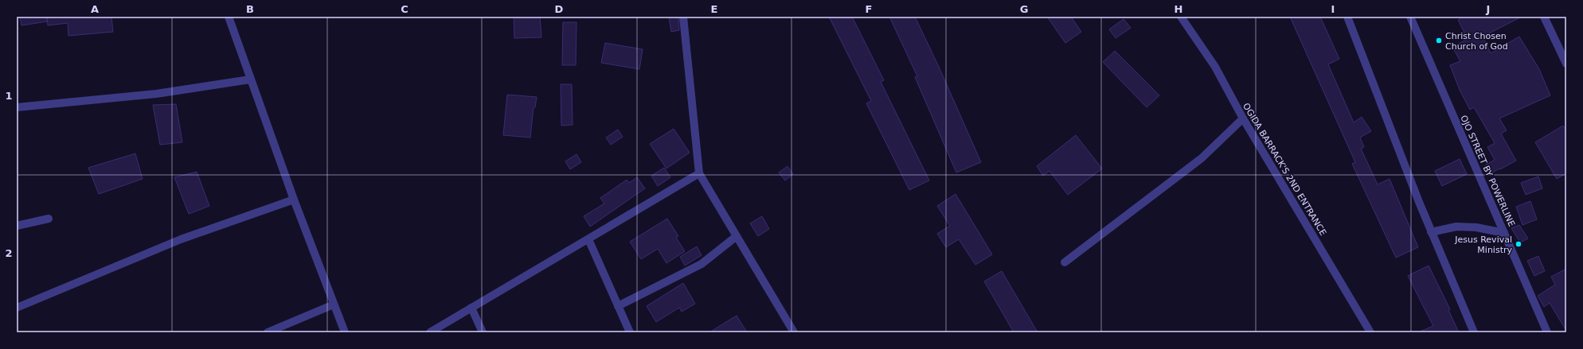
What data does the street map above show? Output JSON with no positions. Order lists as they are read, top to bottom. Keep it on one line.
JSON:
{"streets":{"street":["OGIDA BARRACK'S 2ND ENTRANCE","OJO STREET BY POWERLINE"]},"places":["Christ Chosen Church of God","Jesus Revival Ministry"],"grid":{"columns":["A","B","C","D","E","F","G","H","I","J"],"rows":["1","2"]}}
